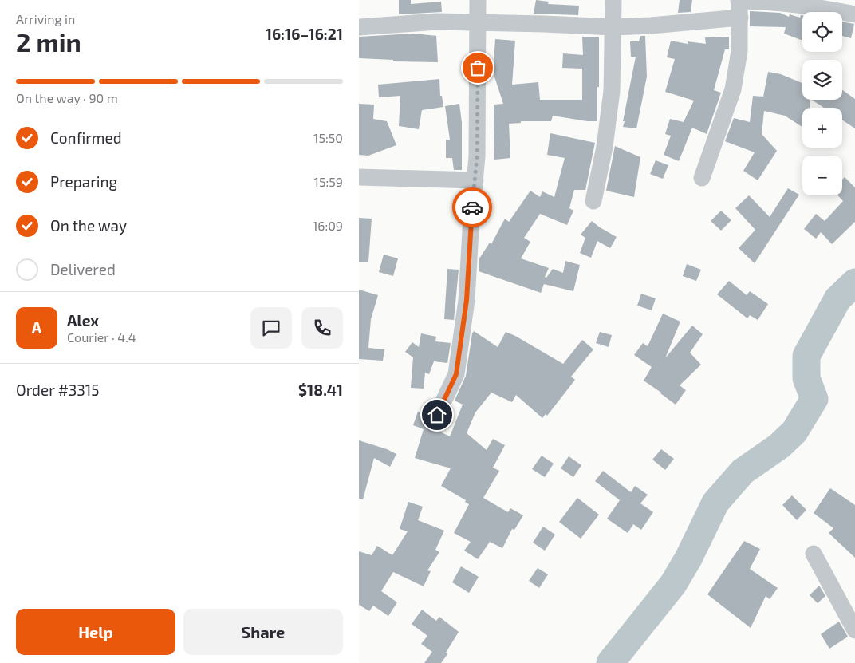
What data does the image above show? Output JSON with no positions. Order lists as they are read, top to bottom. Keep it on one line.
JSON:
{"page":{"heading":["2 min","Arriving in","16:16–16:21"],"panel":["Alex","Courier · 4.4","Order #3315","$18.41"],"map_buttons":["+","−"],"bar":"On the way · 90 m","list":[["Confirmed","15:50"],["Preparing","15:59"],["On the way","16:09"],"Delivered"],"round":"A","buttons":["Help","Share"]}}
